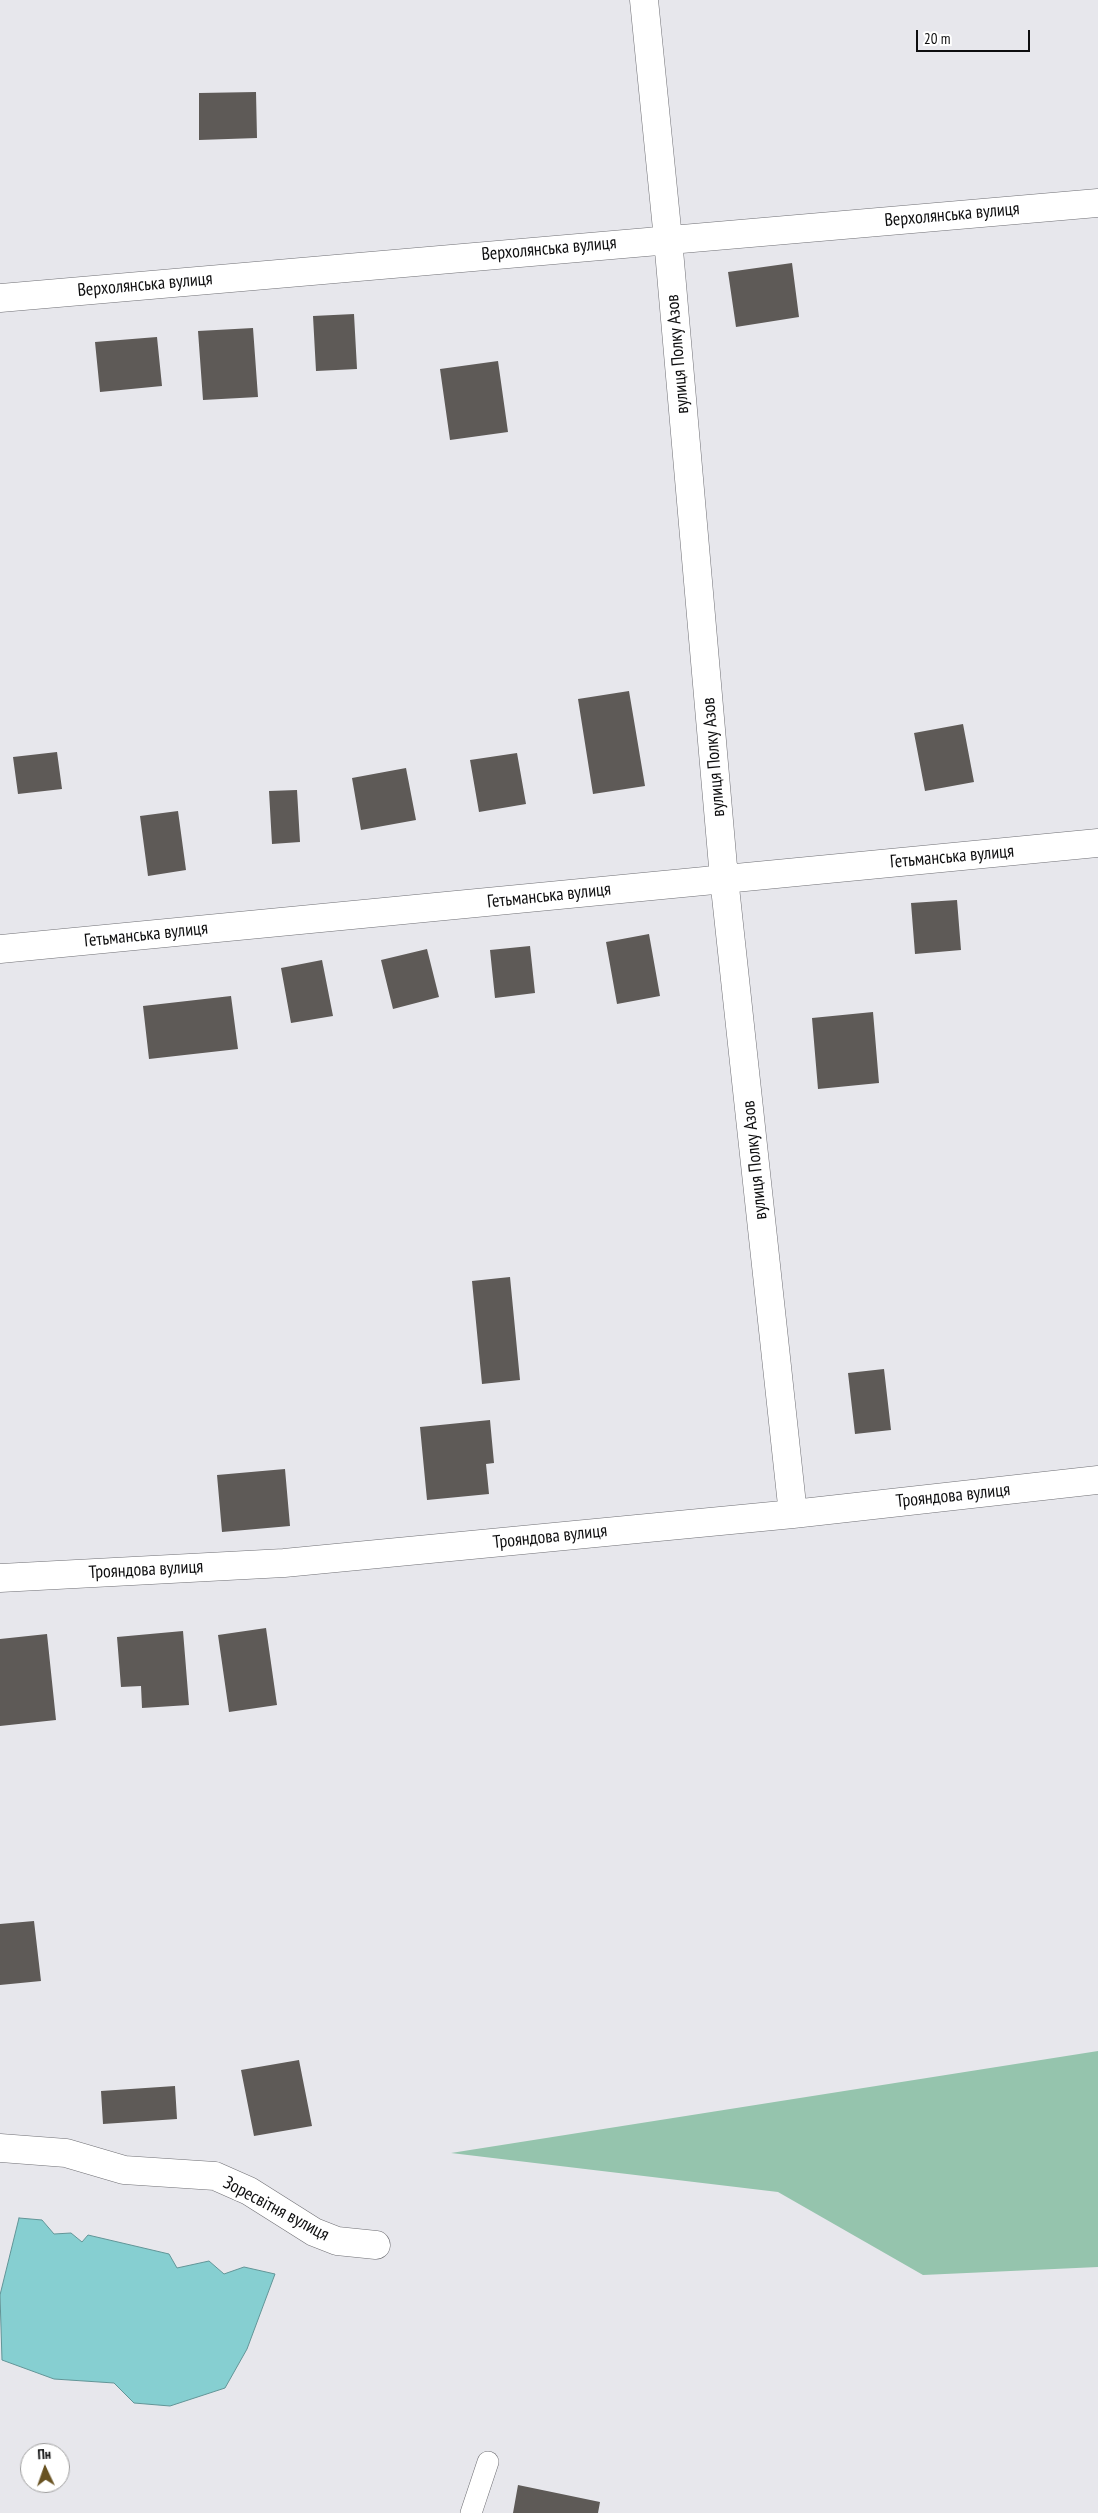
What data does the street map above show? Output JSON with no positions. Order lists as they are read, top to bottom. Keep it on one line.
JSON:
{"streets":{"street":["Верхолянська вулиця","вулиця Полку Азов","Гетьманська вулиця","Трояндова вулиця","Зоресвітня вулиця"]},"crossings":[["Верхолянська вулиця","вулиця Полку Азов"],["вулиця Полку Азов","Гетьманська вулиця"],["вулиця Полку Азов","Трояндова вулиця"]],"scale_bar":"20 m","north":"top"}
